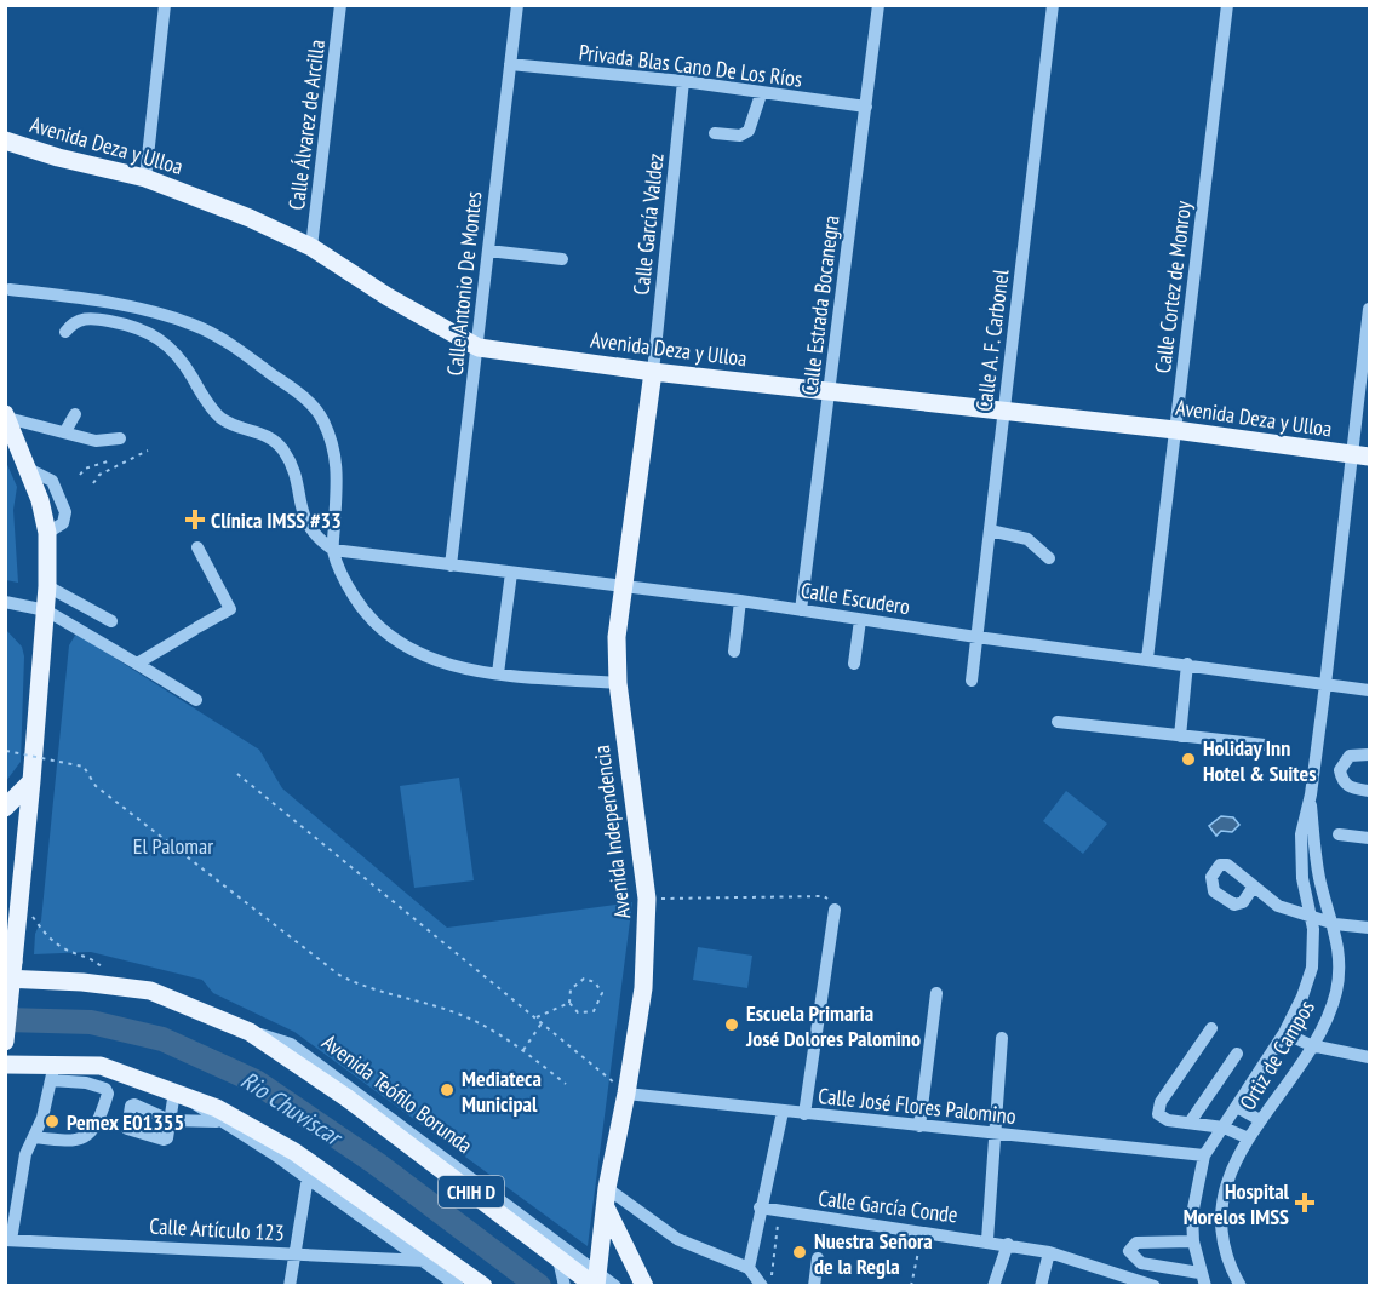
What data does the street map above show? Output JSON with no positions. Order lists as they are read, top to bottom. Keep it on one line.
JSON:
{"streets":{"main road":["Avenida Deza y Ulloa","Avenida Independencia","Avenida Teófilo Borunda","CHIH D"],"street":["Privada Blas Cano De Los Ríos","Calle Álvarez de Arcilla","Calle García Valdez","Calle Antonio De Montes","Calle Cortez de Monroy","Calle Estrada Bocanegra","Calle A. F. Carbonel","Calle Escudero","Ortiz de Campos","Calle José Flores Palomino","Calle García Conde","Calle Artículo 123"]},"crossings":[["Privada Blas Cano De Los Ríos","Calle García Valdez"],["Privada Blas Cano De Los Ríos","Calle Antonio De Montes"],["Privada Blas Cano De Los Ríos","Calle Estrada Bocanegra"],["Calle Álvarez de Arcilla","Avenida Deza y Ulloa"],["Avenida Deza y Ulloa","Calle García Valdez"],["Avenida Deza y Ulloa","Calle Antonio De Montes"],["Avenida Deza y Ulloa","Calle Cortez de Monroy"],["Avenida Deza y Ulloa","Calle Estrada Bocanegra"],["Avenida Deza y Ulloa","Calle A. F. Carbonel"],["Avenida Deza y Ulloa","Avenida Independencia"],["Avenida Deza y Ulloa","Ortiz de Campos"],["Calle García Valdez","Avenida Independencia"],["Calle Antonio De Montes","Calle Escudero"],["Calle Cortez de Monroy","Calle Escudero"],["Calle Estrada Bocanegra","Calle Escudero"],["Calle A. F. Carbonel","Calle Escudero"],["Calle Escudero","Avenida Independencia"],["Calle Escudero","Ortiz de Campos"],["Avenida Independencia","Avenida Teófilo Borunda"],["Avenida Independencia","Calle José Flores Palomino"],["Ortiz de Campos","Calle José Flores Palomino"]],"water":["Rio Chuviscar"],"parks":["El Palomar"],"places":{"health":["Clínica IMSS #33","Hospital Morelos IMSS"],"other":["Holiday Inn Hotel & Suites","Escuela Primaria José Dolores Palomino","Mediateca Municipal","Pemex E01355","Nuestra Señora de la Regla"]}}
